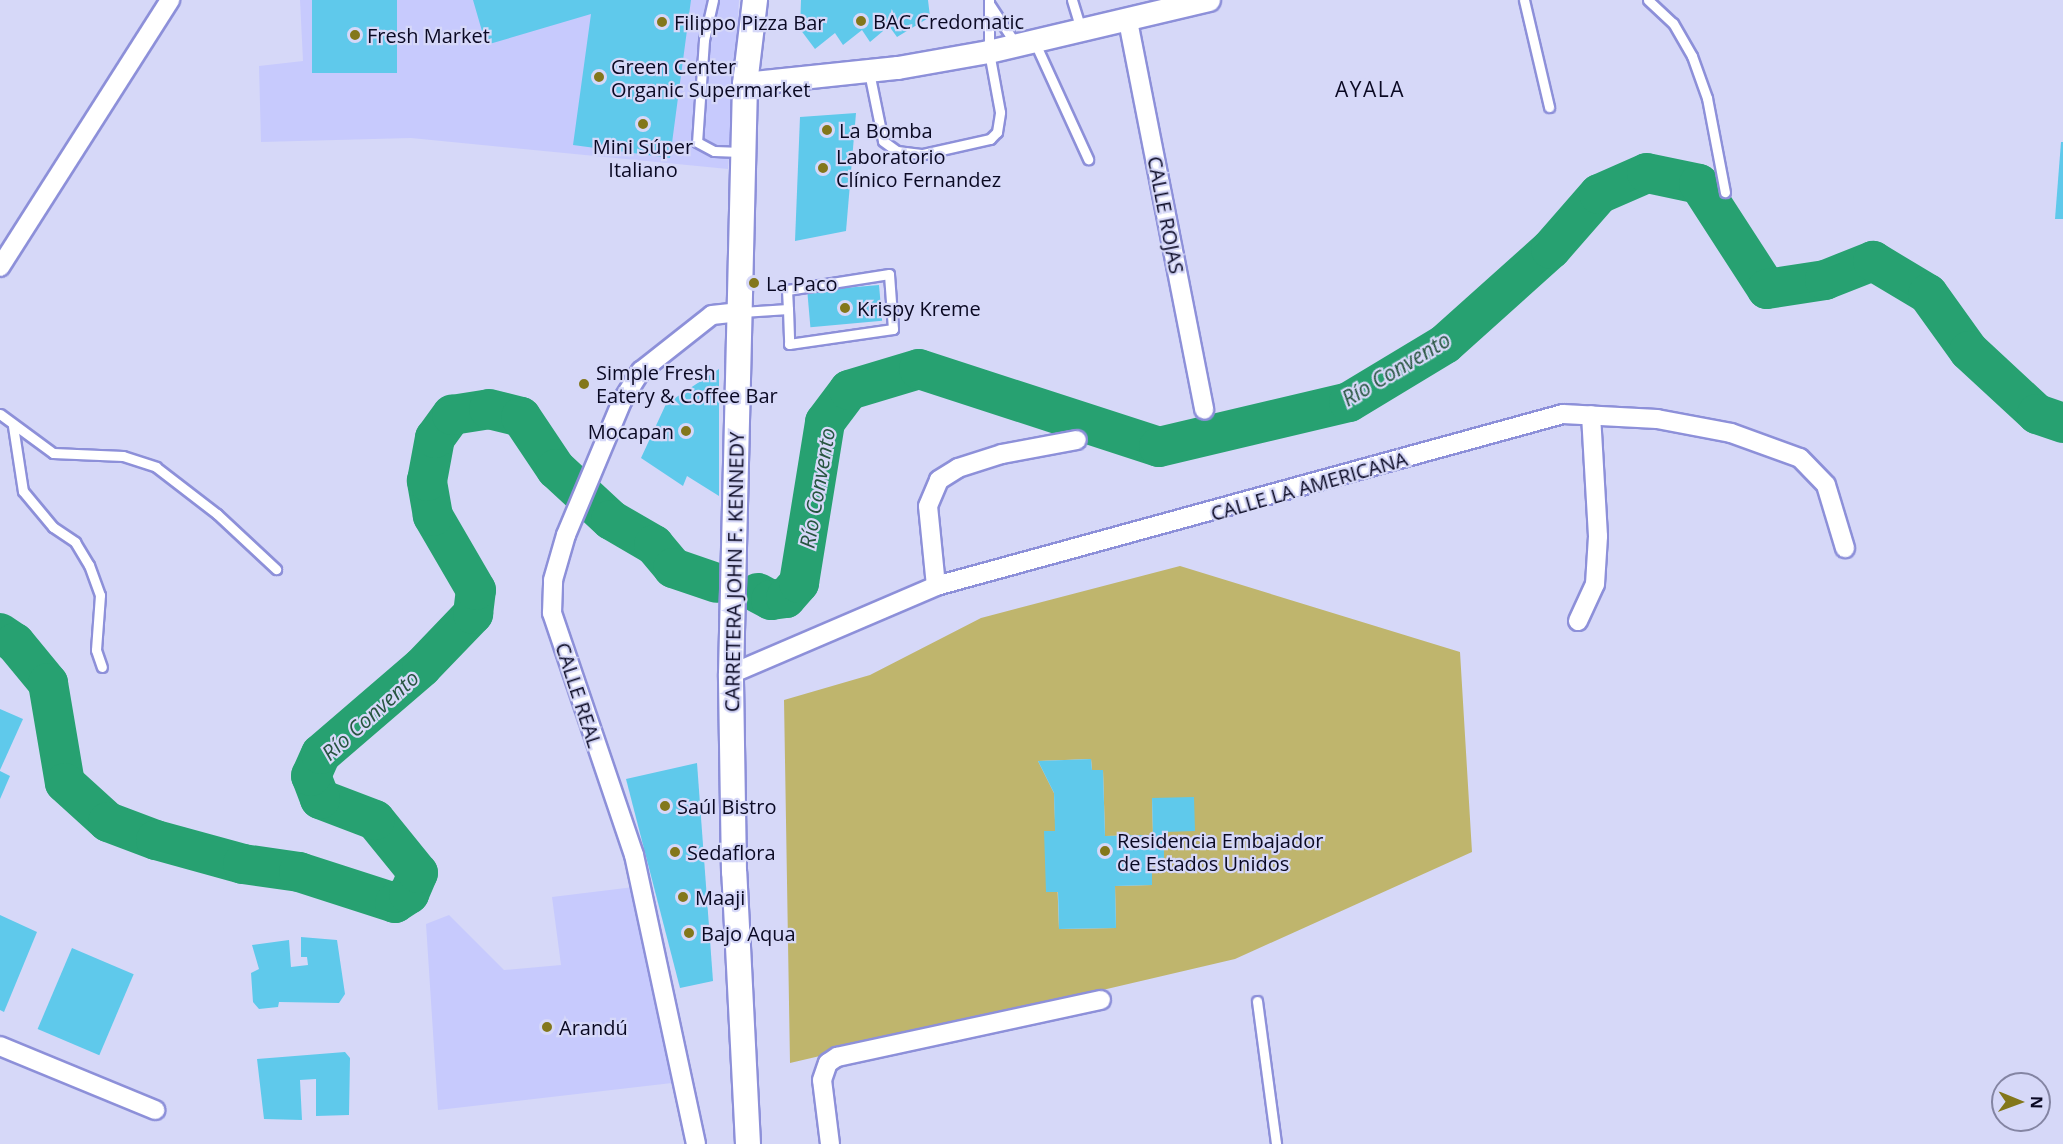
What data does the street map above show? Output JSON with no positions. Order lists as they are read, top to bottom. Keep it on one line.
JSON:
{"streets":{"main road":["CARRETERA JOHN F. KENNEDY"],"street":["CALLE ROJAS","CALLE LA AMERICANA","CALLE REAL"]},"crossings":[["CALLE LA AMERICANA","CARRETERA JOHN F. KENNEDY"],["CARRETERA JOHN F. KENNEDY","CALLE REAL"]],"districts":["AYALA"],"water":["Río Convento"],"places":["BAC Credomatic","Filippo Pizza Bar","Fresh Market","Green Center Organic Supermarket","Mini Súper Italiano","La Bomba","Laboratorio Clínico Fernandez","La Paco","Krispy Kreme","Simple Fresh Eatery & Coffee Bar","Mocapan","Saúl Bistro","Residencia Embajador de Estados Unidos","Sedaflora","Maaji","Bajo Aqua","Arandú"],"north":"right"}
